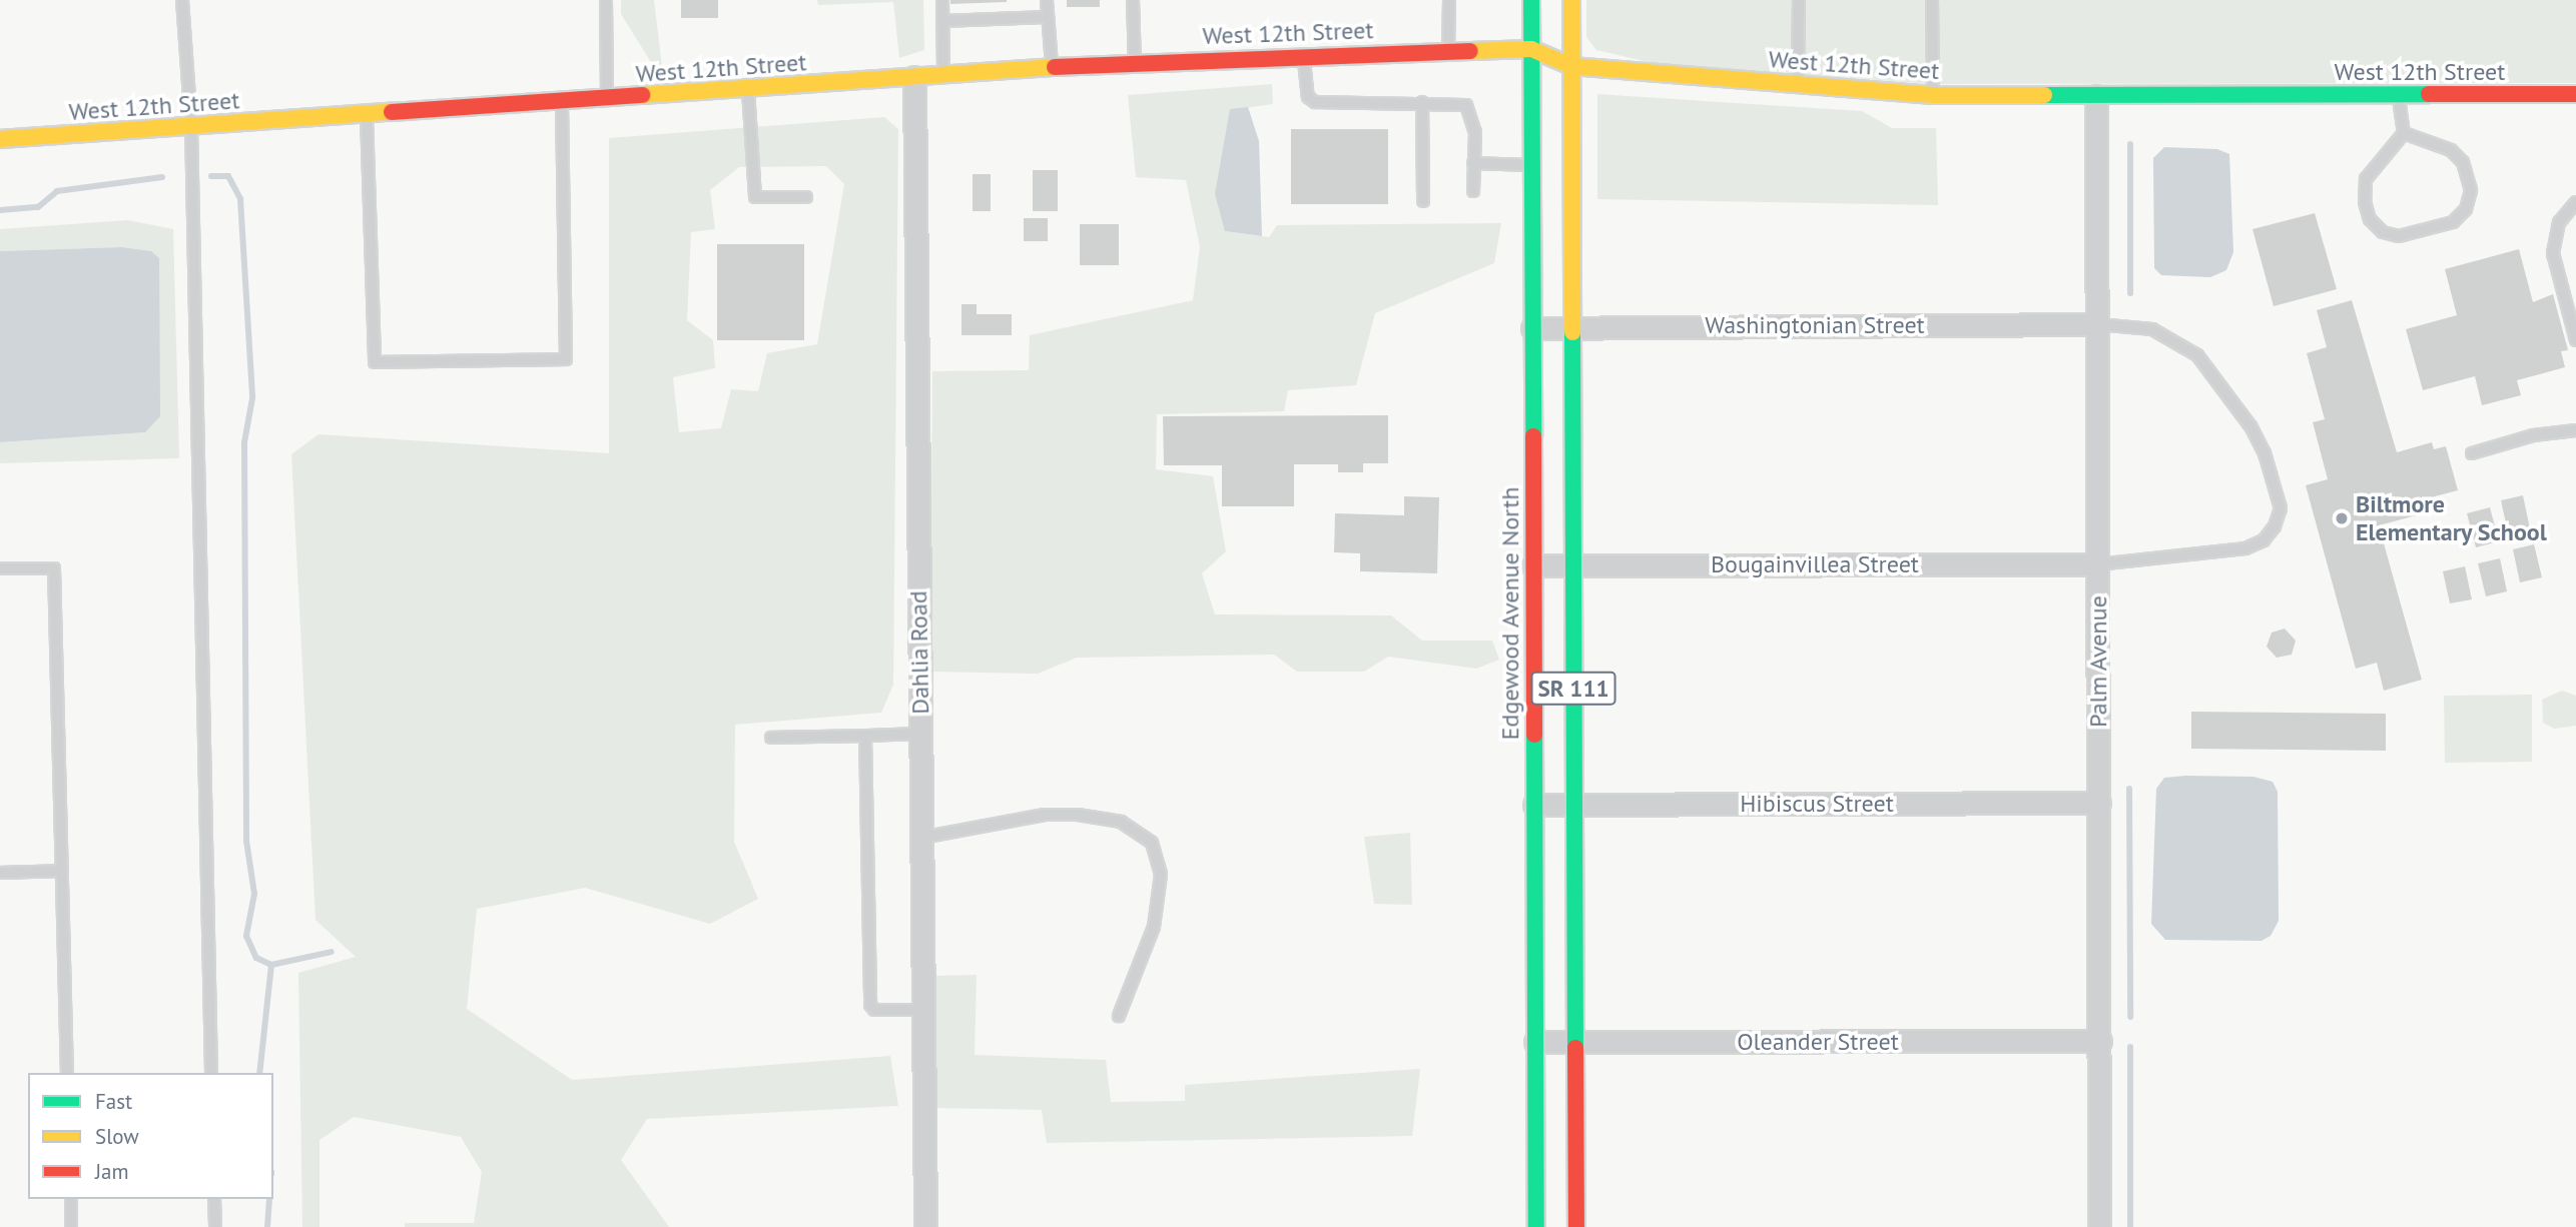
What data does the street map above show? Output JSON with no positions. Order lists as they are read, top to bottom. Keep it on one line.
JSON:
{"streets":{"street":["West 12th Street","Washingtonian Street","Bougainvillea Street","Edgewood Avenue North","Dahlia Road","Palm Avenue","SR 111","Hibiscus Street","Oleander Street"]},"crossings":[["West 12th Street","Edgewood Avenue North"],["West 12th Street","Dahlia Road"],["West 12th Street","Palm Avenue"],["West 12th Street","SR 111"],["Washingtonian Street","Edgewood Avenue North"],["Washingtonian Street","Palm Avenue"],["Washingtonian Street","SR 111"],["Bougainvillea Street","Edgewood Avenue North"],["Bougainvillea Street","Palm Avenue"],["Bougainvillea Street","SR 111"],["Edgewood Avenue North","Hibiscus Street"],["Edgewood Avenue North","Oleander Street"],["Palm Avenue","Hibiscus Street"],["Palm Avenue","Oleander Street"],["SR 111","Hibiscus Street"],["SR 111","Oleander Street"]],"places":["Biltmore Elementary School"],"legend":["Fast","Slow","Jam"]}
